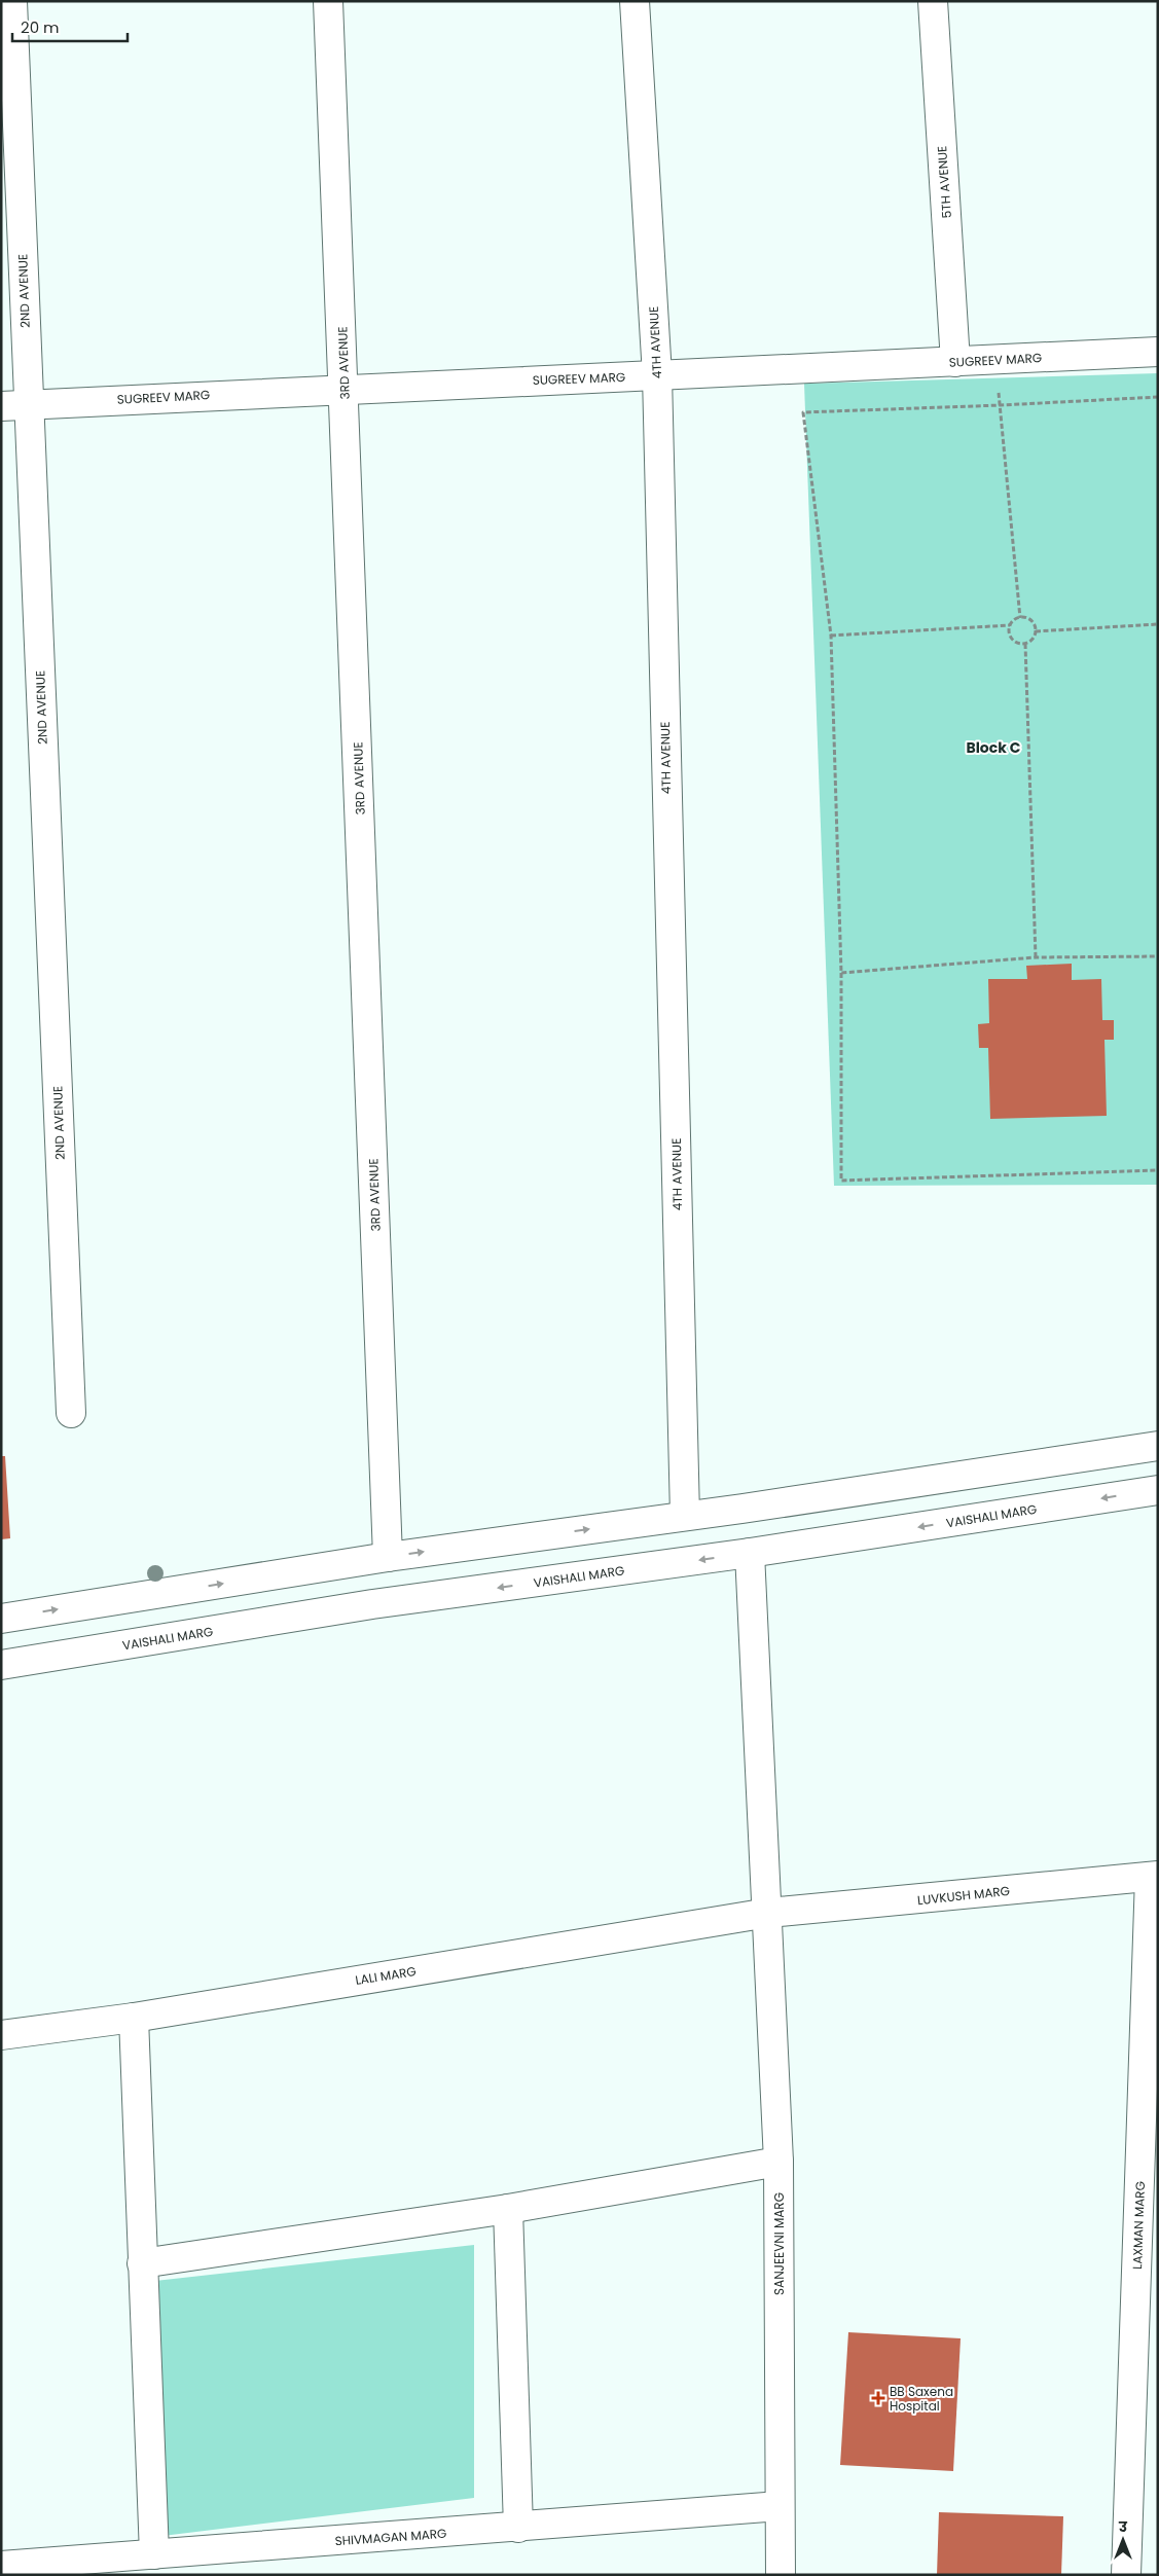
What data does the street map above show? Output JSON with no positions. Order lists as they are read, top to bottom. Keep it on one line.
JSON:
{"streets":{"street":["5TH AVENUE","2ND AVENUE","4TH AVENUE","SUGREEV MARG","3RD AVENUE","VAISHALI MARG","LUVKUSH MARG","LALI MARG","LAXMAN MARG","SANJEEVNI MARG","SHIVMAGAN MARG"]},"crossings":[["5TH AVENUE","SUGREEV MARG"],["2ND AVENUE","SUGREEV MARG"],["4TH AVENUE","SUGREEV MARG"],["SUGREEV MARG","3RD AVENUE"],["VAISHALI MARG","SANJEEVNI MARG"],["LUVKUSH MARG","LALI MARG"],["LUVKUSH MARG","LAXMAN MARG"],["LUVKUSH MARG","SANJEEVNI MARG"],["LALI MARG","SANJEEVNI MARG"],["SANJEEVNI MARG","SHIVMAGAN MARG"]],"districts":["Block C"],"places":{"health":["BB Saxena Hospital"]},"scale_bar":"20 m","north":"top"}
